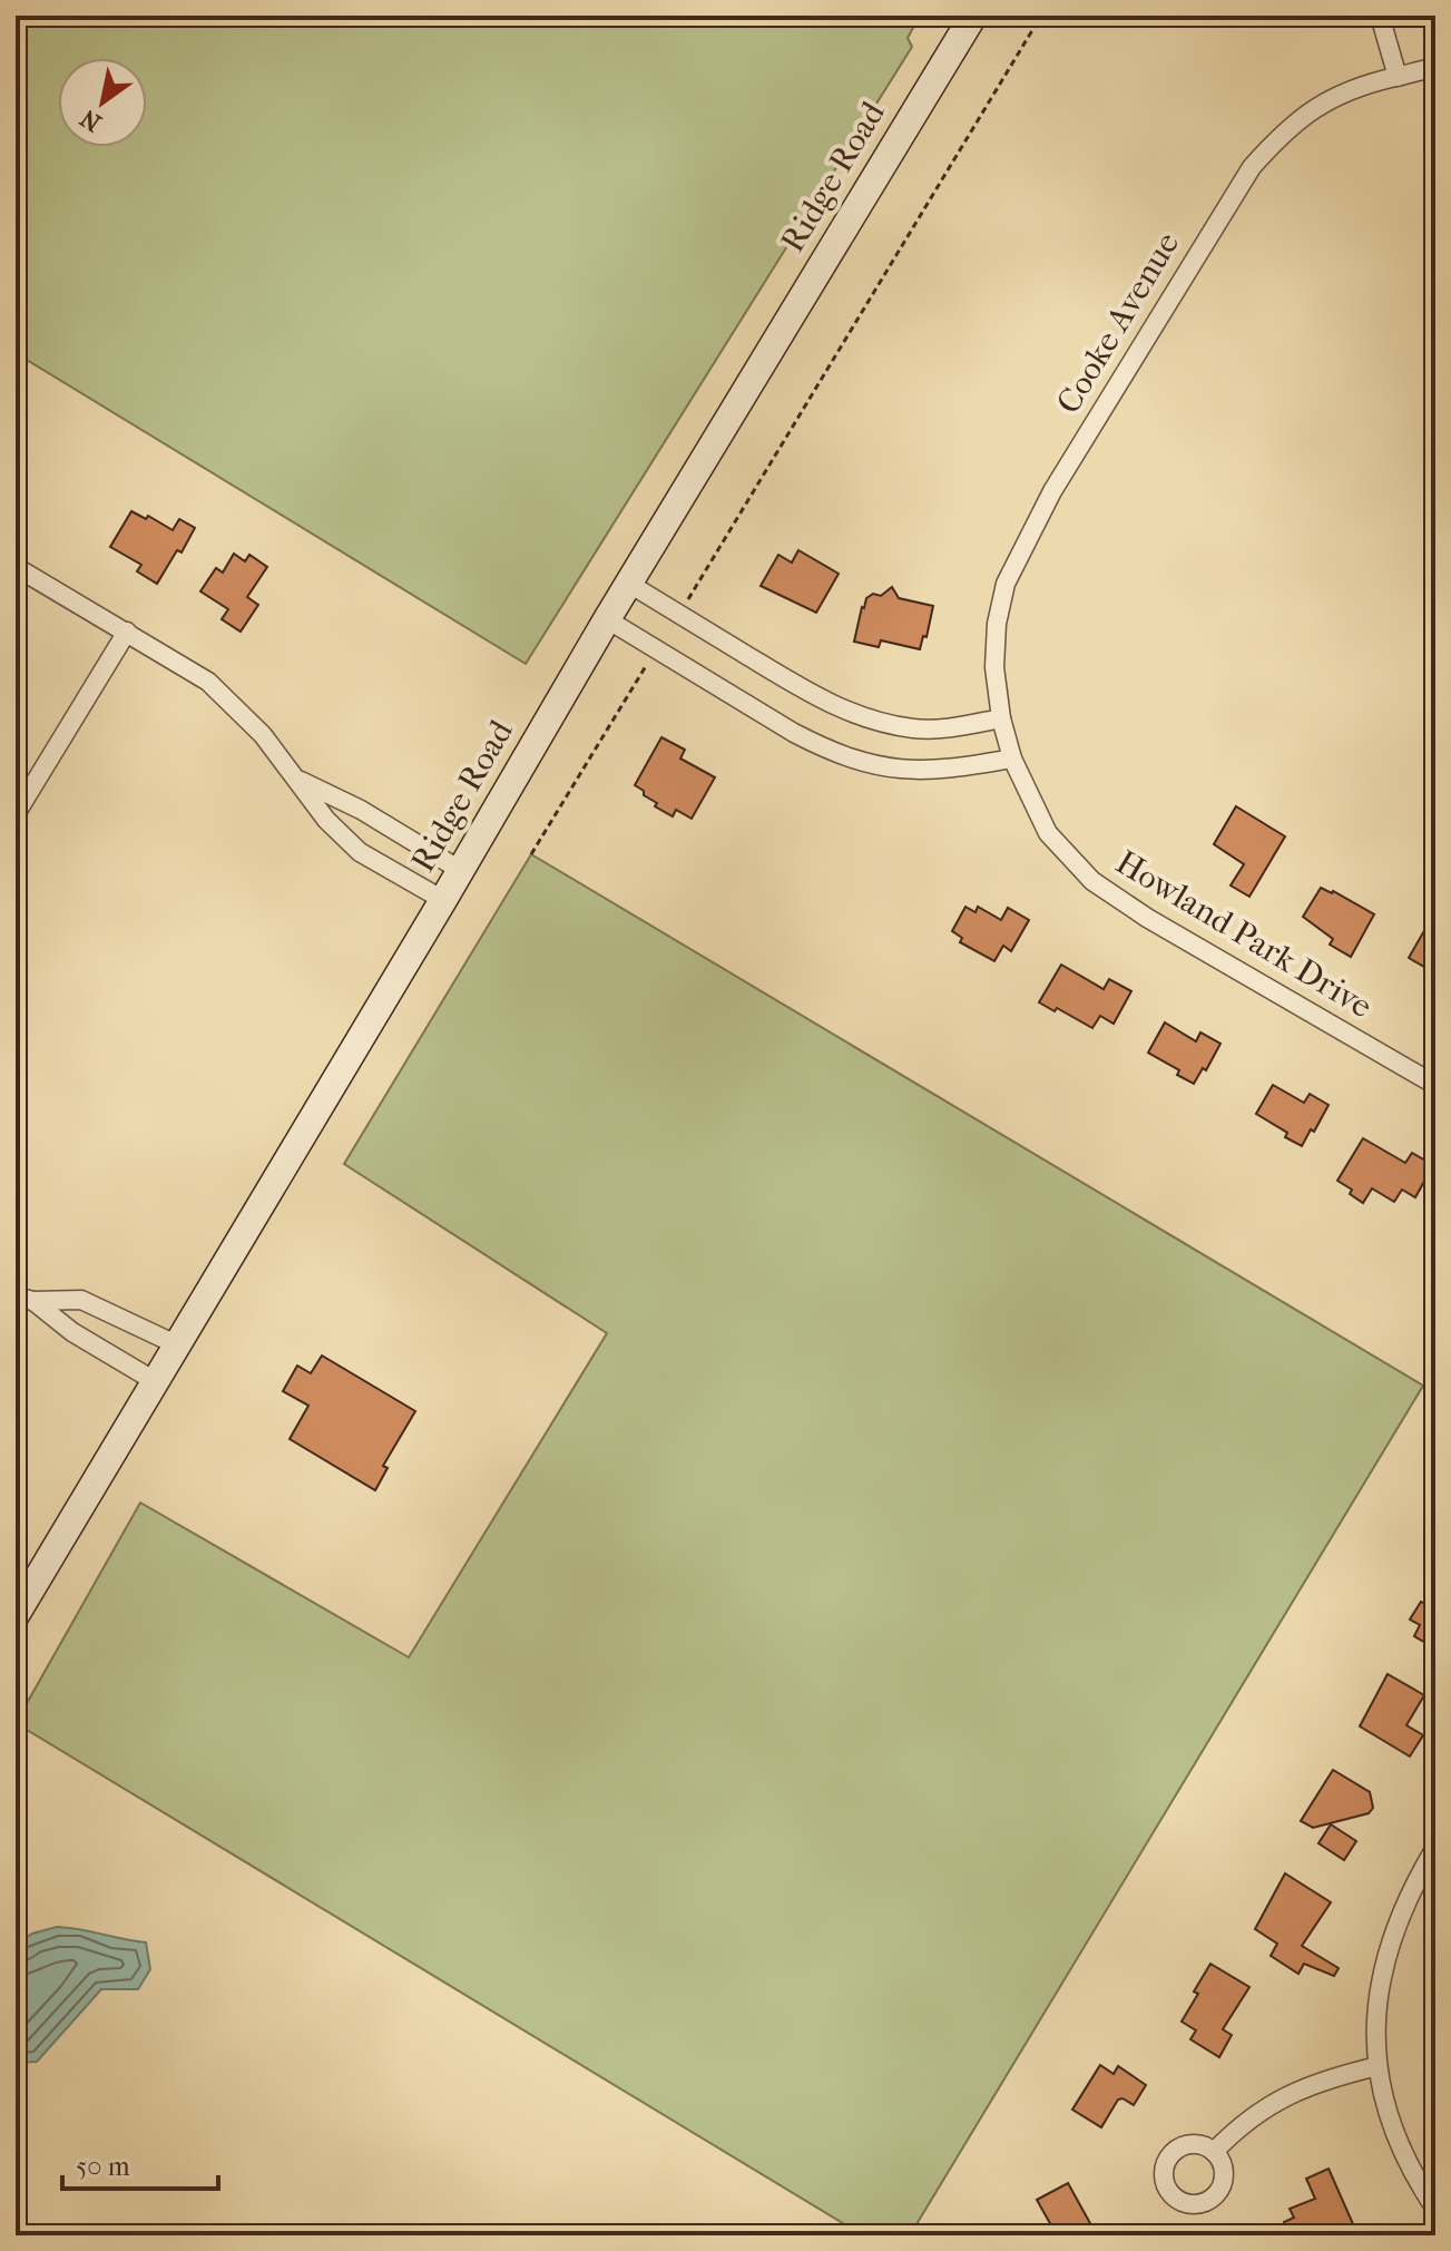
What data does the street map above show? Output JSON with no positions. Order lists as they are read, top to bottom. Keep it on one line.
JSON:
{"streets":{"street":["Ridge Road","Cooke Avenue","Howland Park Drive"]},"crossings":[["Cooke Avenue","Howland Park Drive"]],"scale_bar":"50 m","north":"bottom left"}
